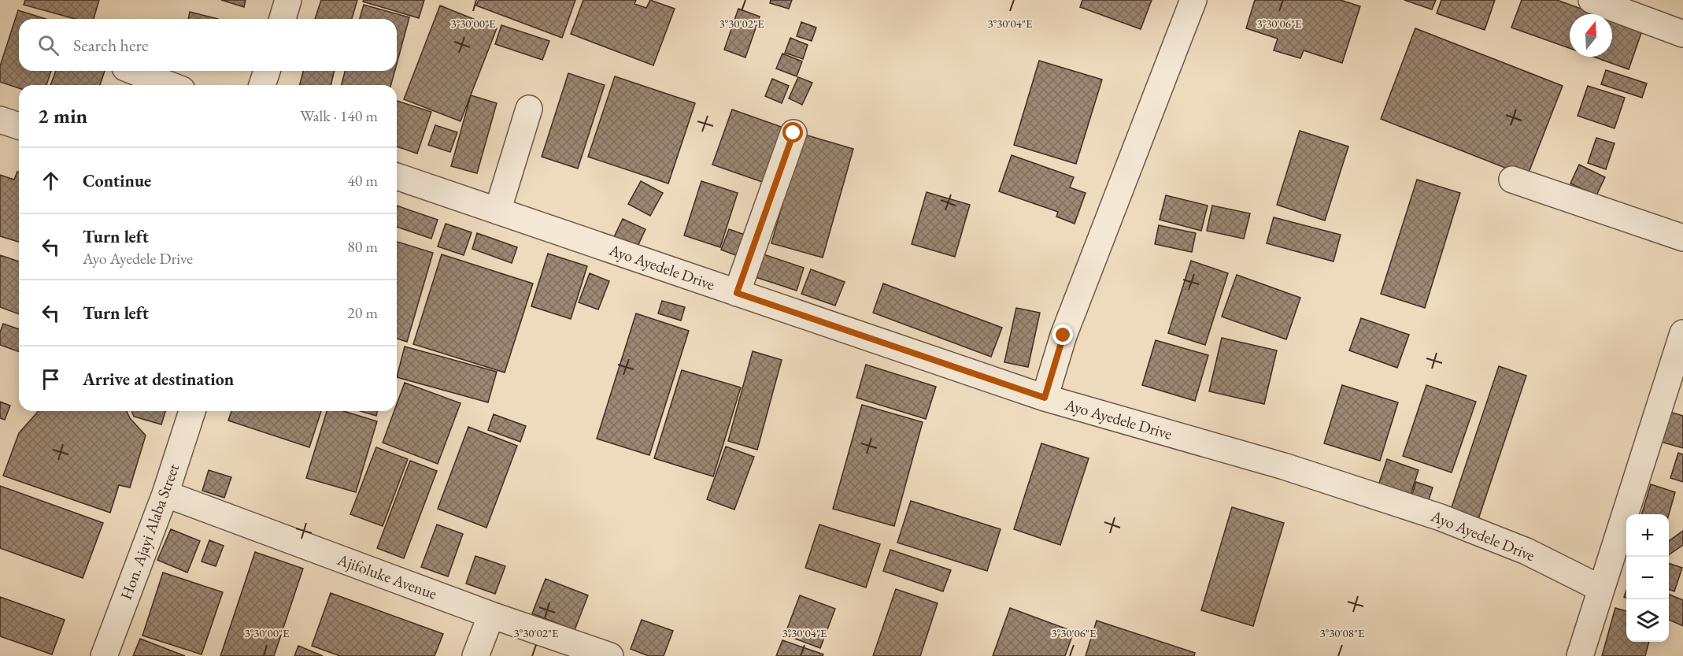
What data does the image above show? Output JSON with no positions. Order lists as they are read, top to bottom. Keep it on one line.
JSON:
{"streets":{"street":["Ayo Ayedele Drive","Hon. Ajayi Alaba Street","Ajifoluke Avenue"]},"crossings":[["Hon. Ajayi Alaba Street","Ajifoluke Avenue"]],"north":"top","page":{"search":"Search here","heading":["2 min","Walk · 140 m"],"list":[["Continue","40 m"],["Turn left","Ayo Ayedele Drive","80 m"],["Turn left","20 m"],"Arrive at destination"],"map_buttons":["+","−"]},"coordinates":["3°30'00\"E","3°30'02\"E","3°30'04\"E","3°30'06\"E","3°30'08\"E"]}
